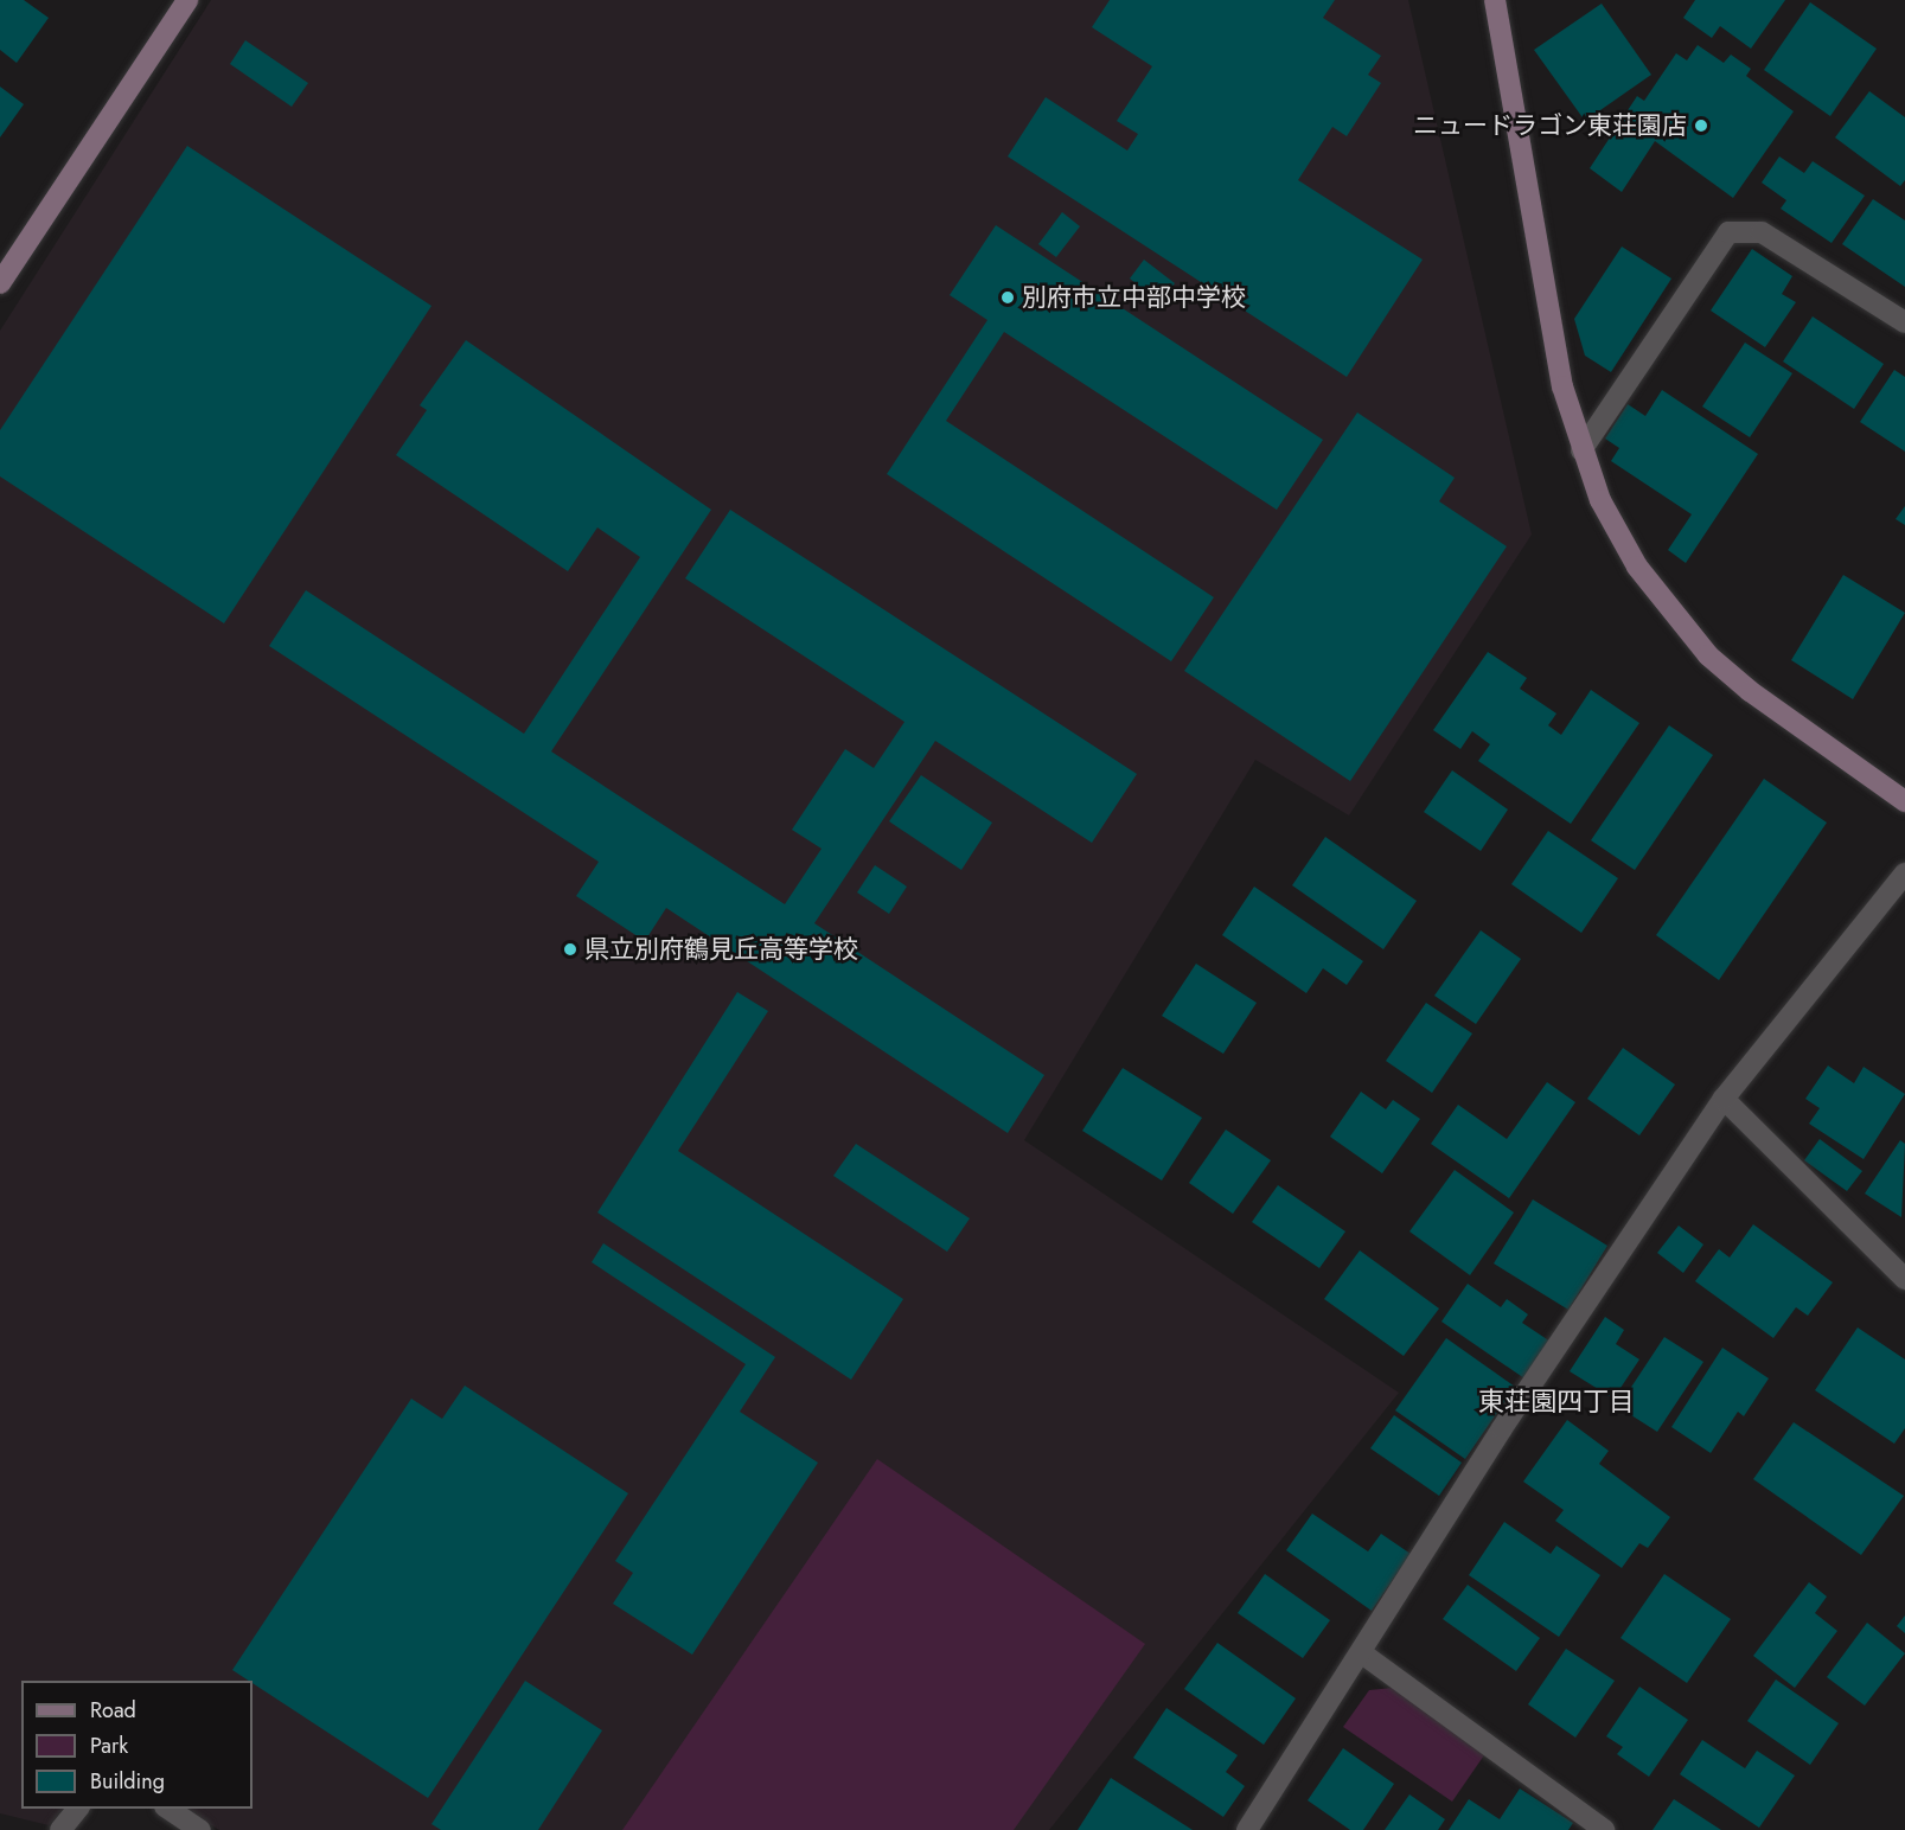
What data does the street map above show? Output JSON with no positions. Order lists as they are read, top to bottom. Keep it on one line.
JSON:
{"districts":["東荘園四丁目"],"places":["ニュードラゴン東荘園店","別府市立中部中学校","県立別府鶴見丘高等学校"],"legend":["Road","Park","Building"]}
